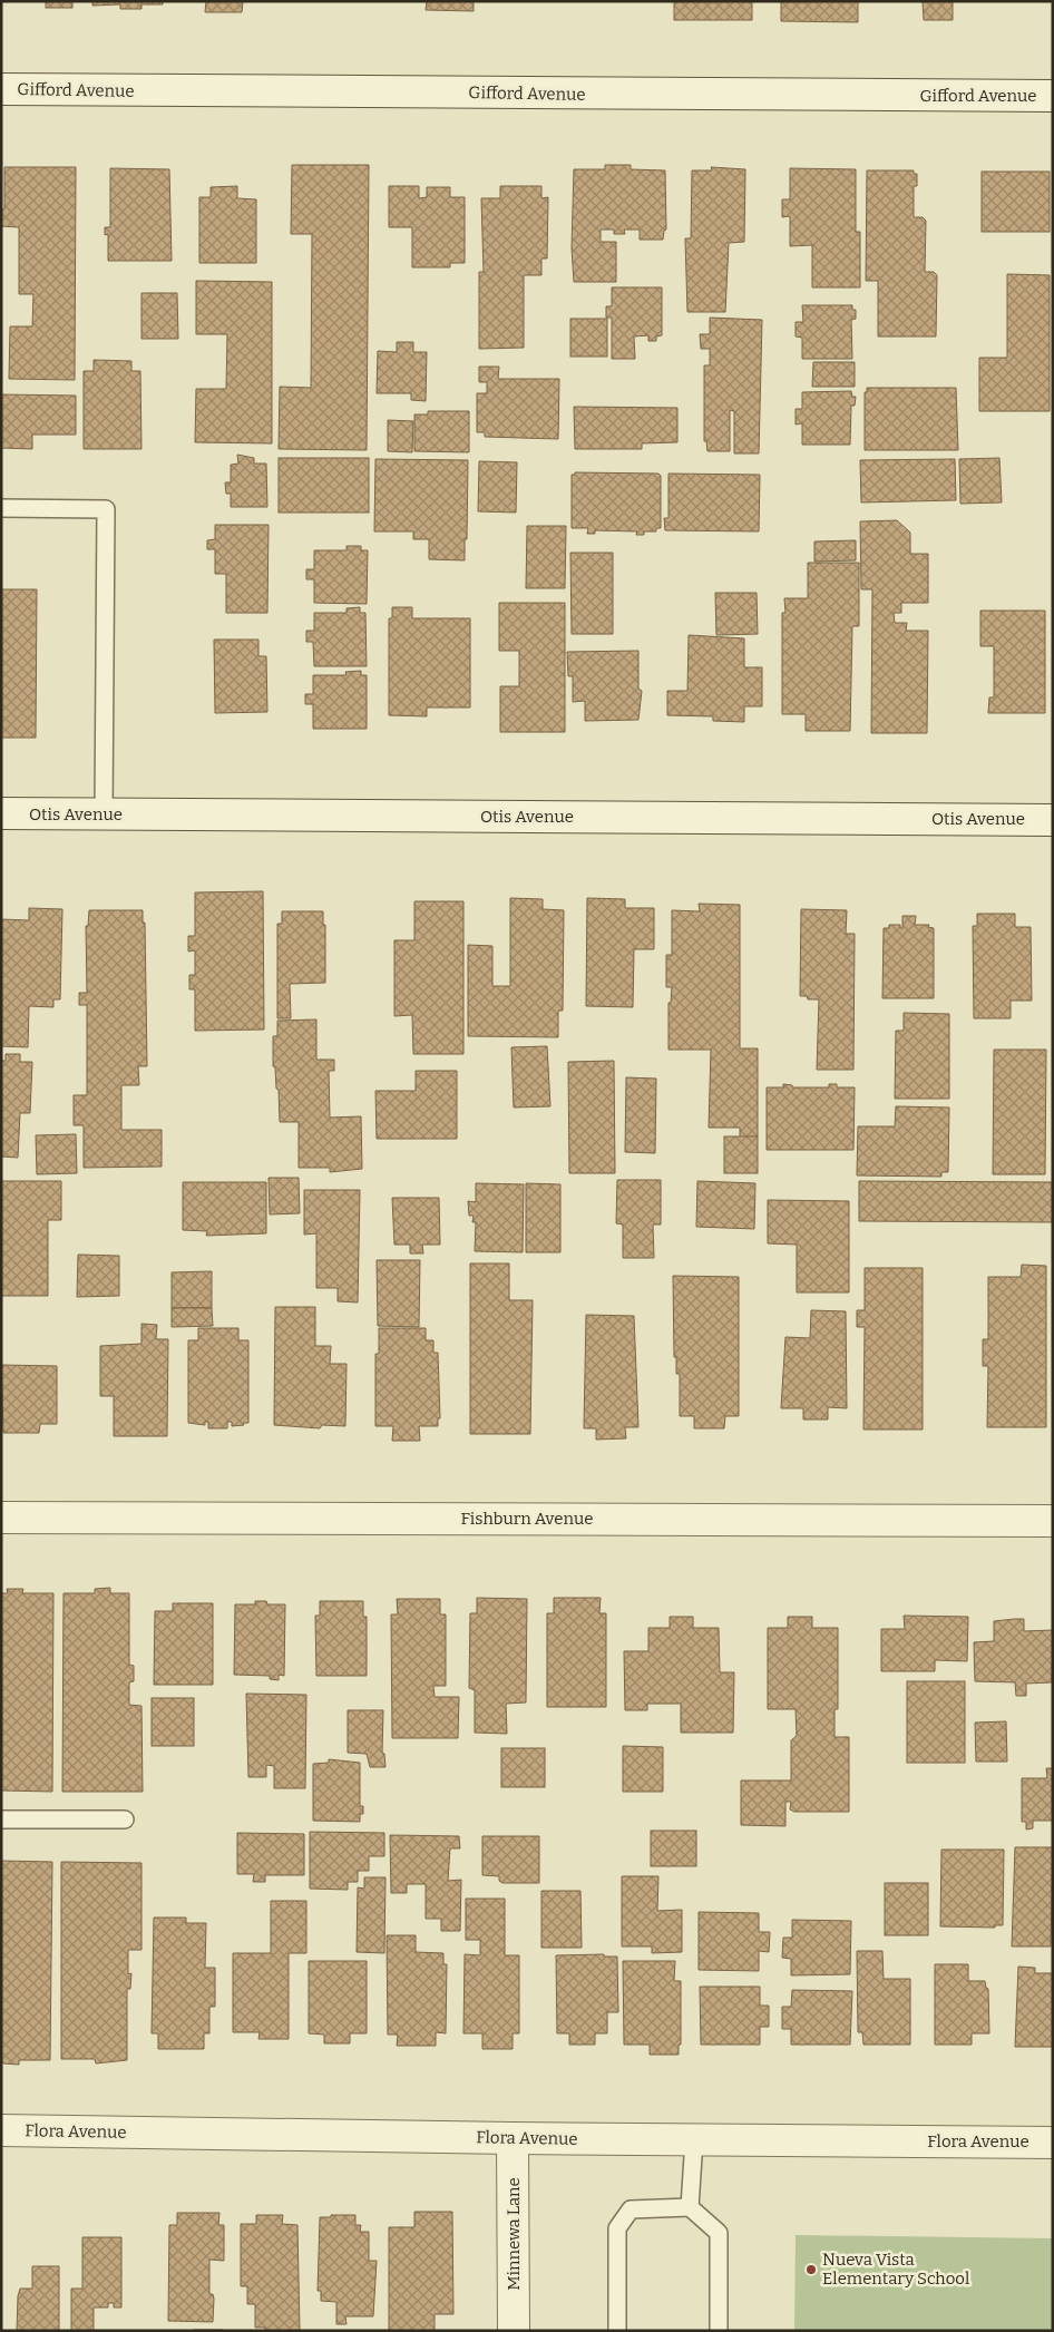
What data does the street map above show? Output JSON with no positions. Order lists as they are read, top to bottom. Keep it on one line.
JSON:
{"streets":{"street":["Gifford Avenue","Otis Avenue","Fishburn Avenue","Flora Avenue","Minnewa Lane"]},"crossings":[["Flora Avenue","Minnewa Lane"]],"places":["Nueva Vista Elementary School"]}
